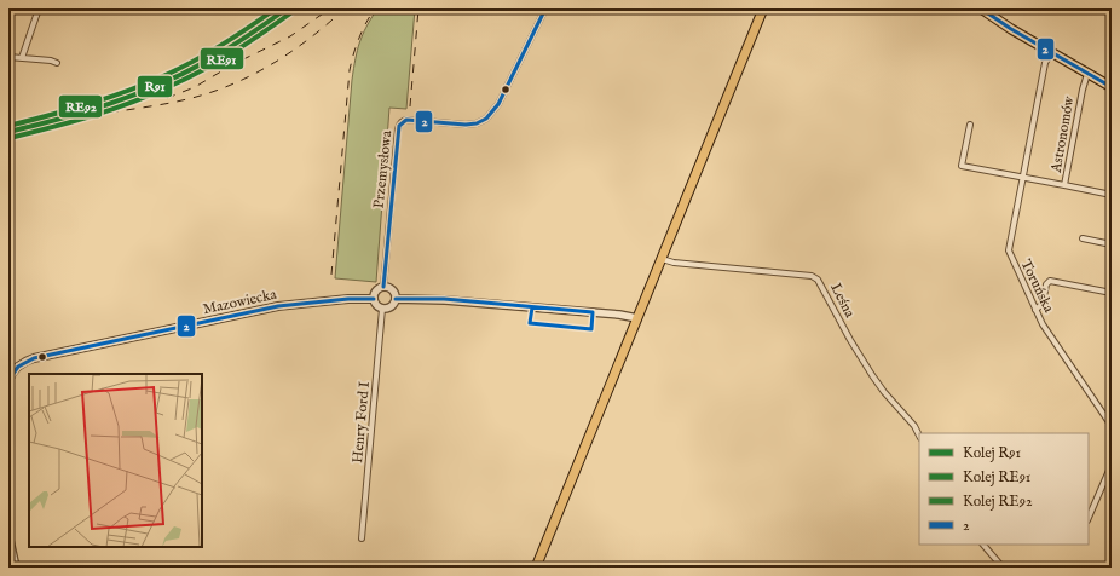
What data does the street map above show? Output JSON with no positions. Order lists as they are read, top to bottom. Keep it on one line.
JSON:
{"streets":{"street":["Astronomów","Przemysłowa","Toruńska","Leśna","Mazowiecka","Henry Ford I"]},"crossings":[["Astronomów","Toruńska"],["Przemysłowa","Mazowiecka"],["Przemysłowa","Henry Ford I"],["Mazowiecka","Henry Ford I"]],"lines":["rail line R91","rail line RE92","transit line 2","rail line RE91"],"legend":["Kolej R91","Kolej RE91","Kolej RE92","2"]}
